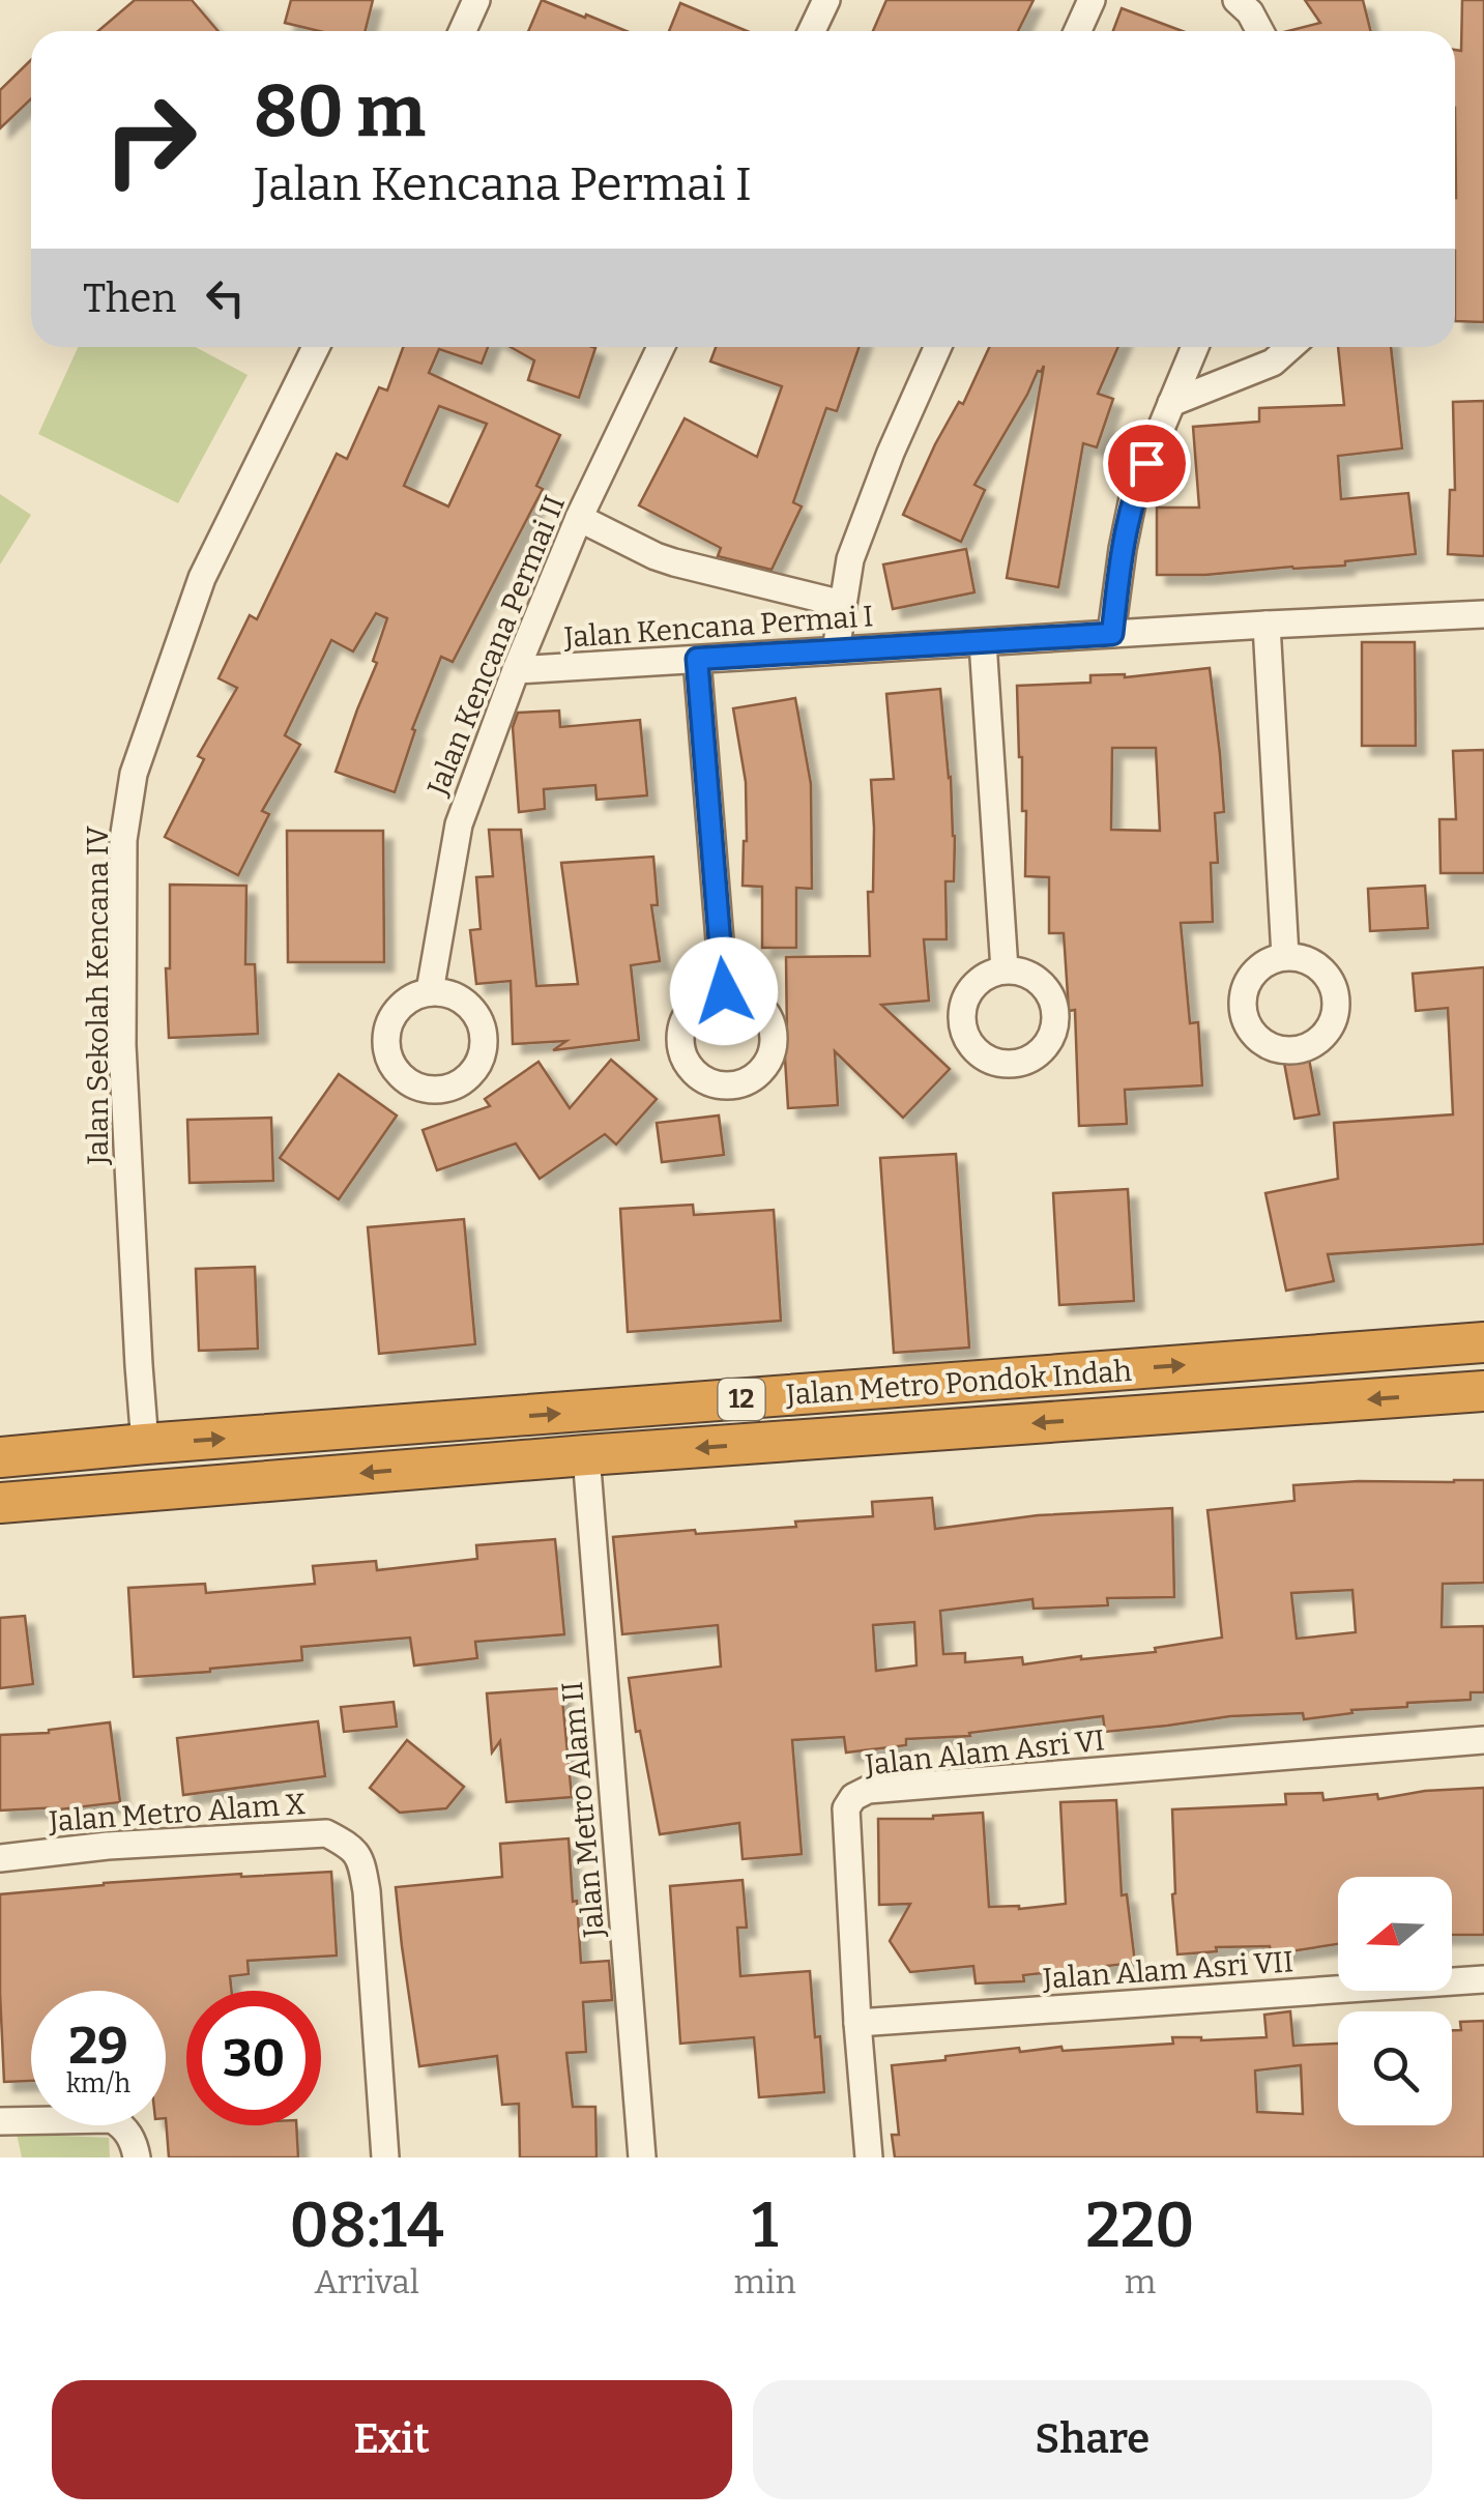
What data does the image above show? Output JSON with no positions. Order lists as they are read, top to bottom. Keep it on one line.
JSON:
{"streets":{"highway":["Jalan Metro Pondok Indah","12"],"street":["Jalan Kencana Permai I","Jalan Kencana Permai II","Jalan Sekolah Kencana IV","Jalan Alam Asri VI","Jalan Metro Alam II","Jalan Metro Alam X","Jalan Alam Asri VII"]},"crossings":[["Jalan Kencana Permai I","Jalan Kencana Permai II"],["Jalan Sekolah Kencana IV","Jalan Metro Pondok Indah"],["Jalan Metro Pondok Indah","Jalan Metro Alam II"],["Jalan Alam Asri VI","Jalan Alam Asri VII"]],"north":"left","page":{"turn":["80 m","Jalan Kencana Permai I"],"then":"Then","speed":"29 km/h","limit":"30","eta":["08:14","Arrival","1","min","220","m"],"buttons":["Exit","Share"]}}
